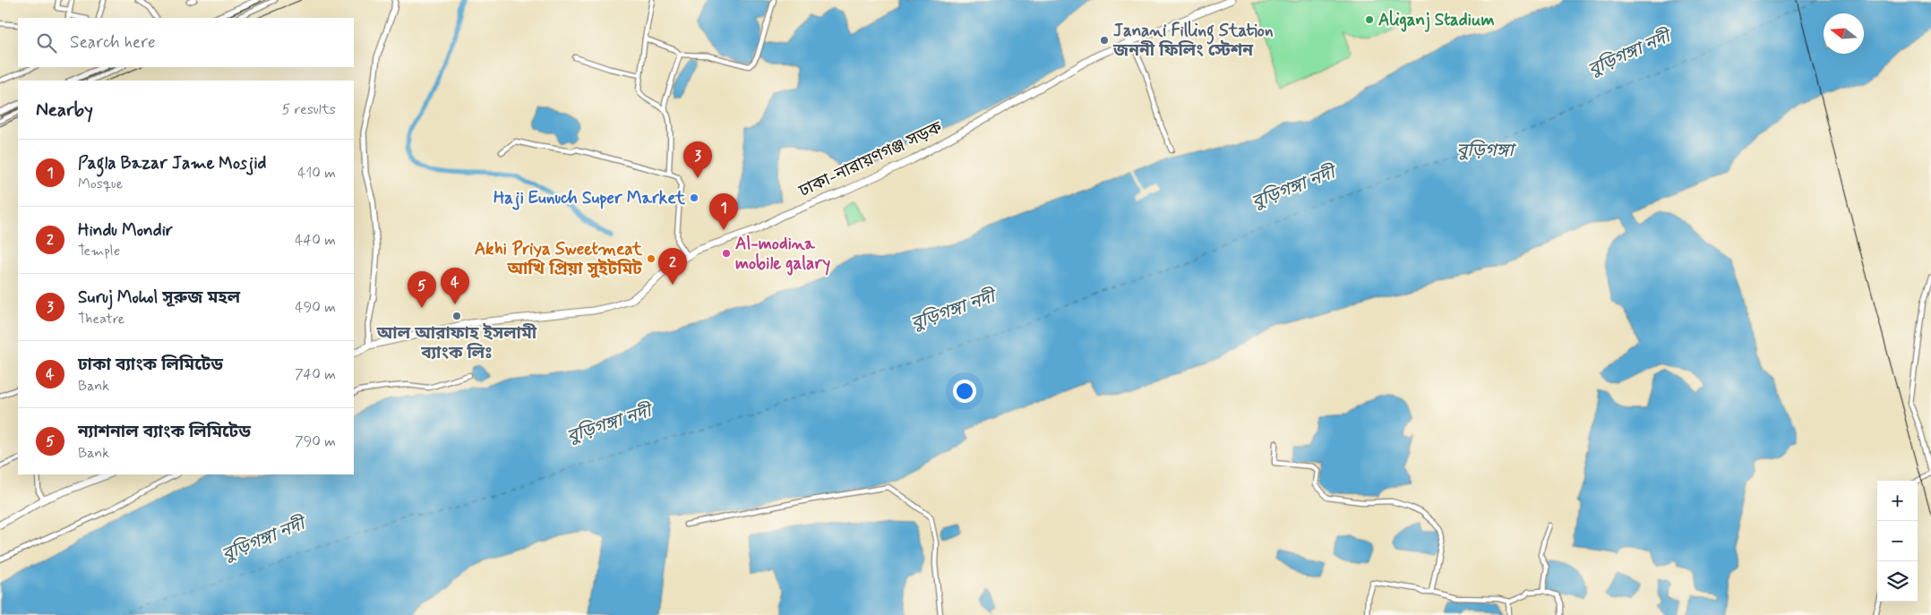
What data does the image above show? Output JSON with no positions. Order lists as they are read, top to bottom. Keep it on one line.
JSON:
{"streets":{"highway":["ঢাকা-নারায়ণগঞ্জ সড়ক"]},"water":["বুড়িগঙ্গা নদী","বুড়িগঙ্গা"],"places":["Aliganj Stadium","Janani Filling Station জননী ফিলিং স্টেশন","Haji Eunuch Super Market","Al-modina mobile galary","Akhi Priya Sweetmeat আখি প্রিয়া সুইটমিট","আল আরাফাহ ইসলামী ব্যাংক লিঃ"],"north":"left","page":{"search":"Search here","heading":["Nearby","5 results"],"list":[{"mark":"1","name":"Pagla Bazar Jame Mosjid","note":"Mosque","value":"410 m"},{"mark":"2","name":"Hindu Mondir","note":"Temple","value":"440 m"},{"mark":"3","name":"Suruj Mohol সূরুজ মহল","note":"Theatre","value":"490 m"},{"mark":"4","name":"ঢাকা ব্যাংক লিমিটেড","note":"Bank","value":"740 m"},{"mark":"5","name":"ন্যাশনাল ব্যাংক লিমিটেড","note":"Bank","value":"790 m"}],"pins":["3","1","2","4","5"],"map_buttons":["+","−"]}}
